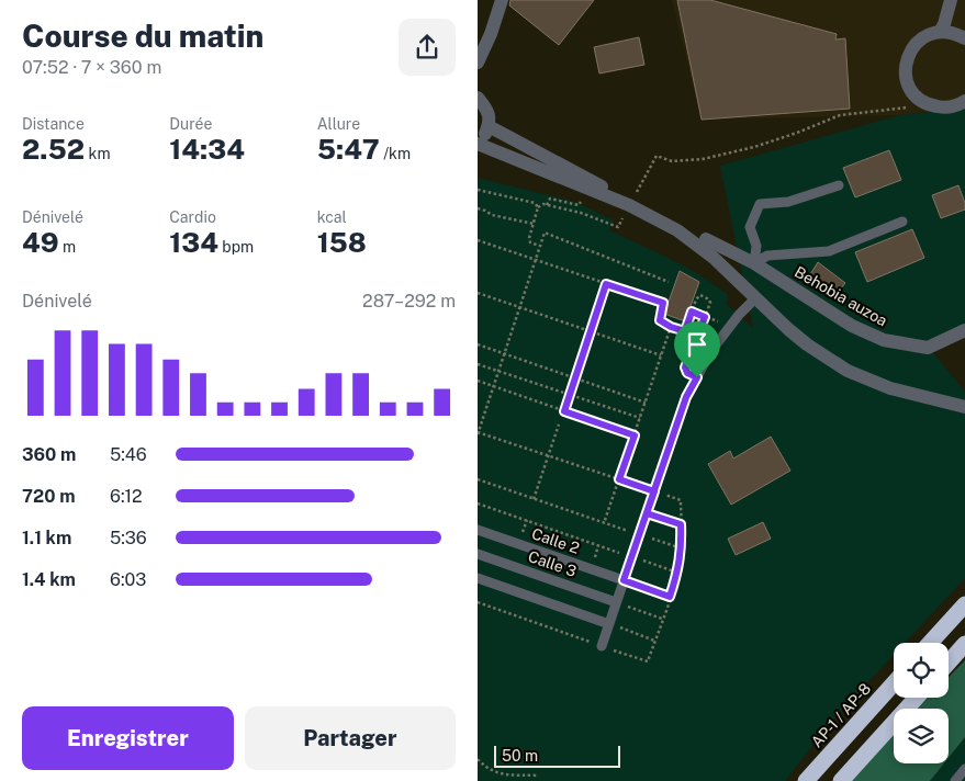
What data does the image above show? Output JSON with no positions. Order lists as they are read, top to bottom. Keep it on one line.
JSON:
{"streets":{"highway":["AP-1 / AP-8"],"street":["Behobia auzoa"],"lane":["Calle 2","Calle 3"]},"scale_bar":"50 m","page":{"heading":["Course du matin","07:52 · 7 × 360 m"],"stats":[["Distance","2.52 km"],["Durée","14:34"],["Allure","5:47 /km"],["Dénivelé","49 m"],["Cardio","134 bpm"],["kcal","158"]],"chart":["Dénivelé","287–292 m"],"list":[{"name":"360 m","note":"5:46"},{"name":"720 m","note":"6:12"},{"name":"1.1 km","note":"5:36"},{"name":"1.4 km","note":"6:03"}],"buttons":["Enregistrer","Partager"],"scale":"50 m"}}
